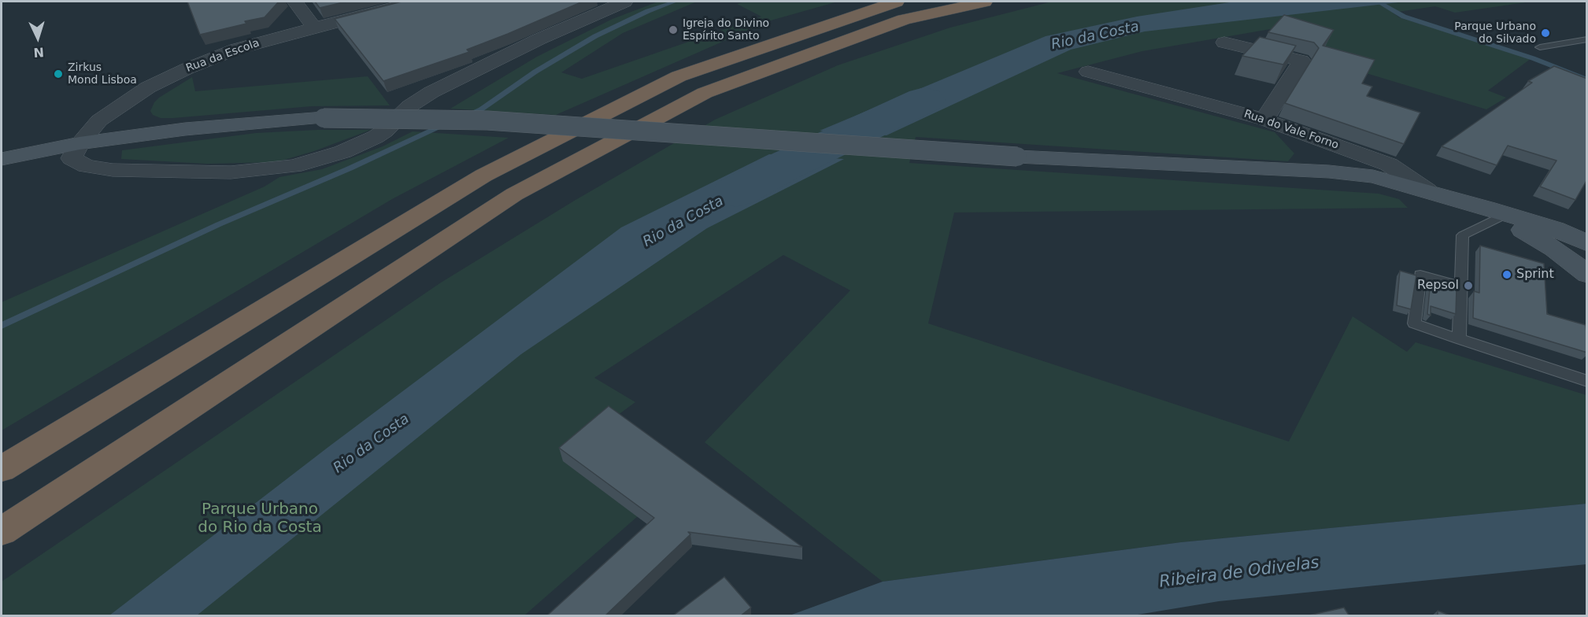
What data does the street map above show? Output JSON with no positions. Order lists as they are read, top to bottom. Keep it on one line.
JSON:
{"streets":{"street":["Rua da Escola","Rua do Vale Forno"]},"water":["Rio da Costa","Ribeira de Odivelas"],"parks":["Parque Urbano do Rio da Costa"],"places":["Igreja do Divino Espírito Santo","Parque Urbano do Silvado","Zirkus Mond Lisboa","Sprint","Repsol"],"north":"bottom"}
